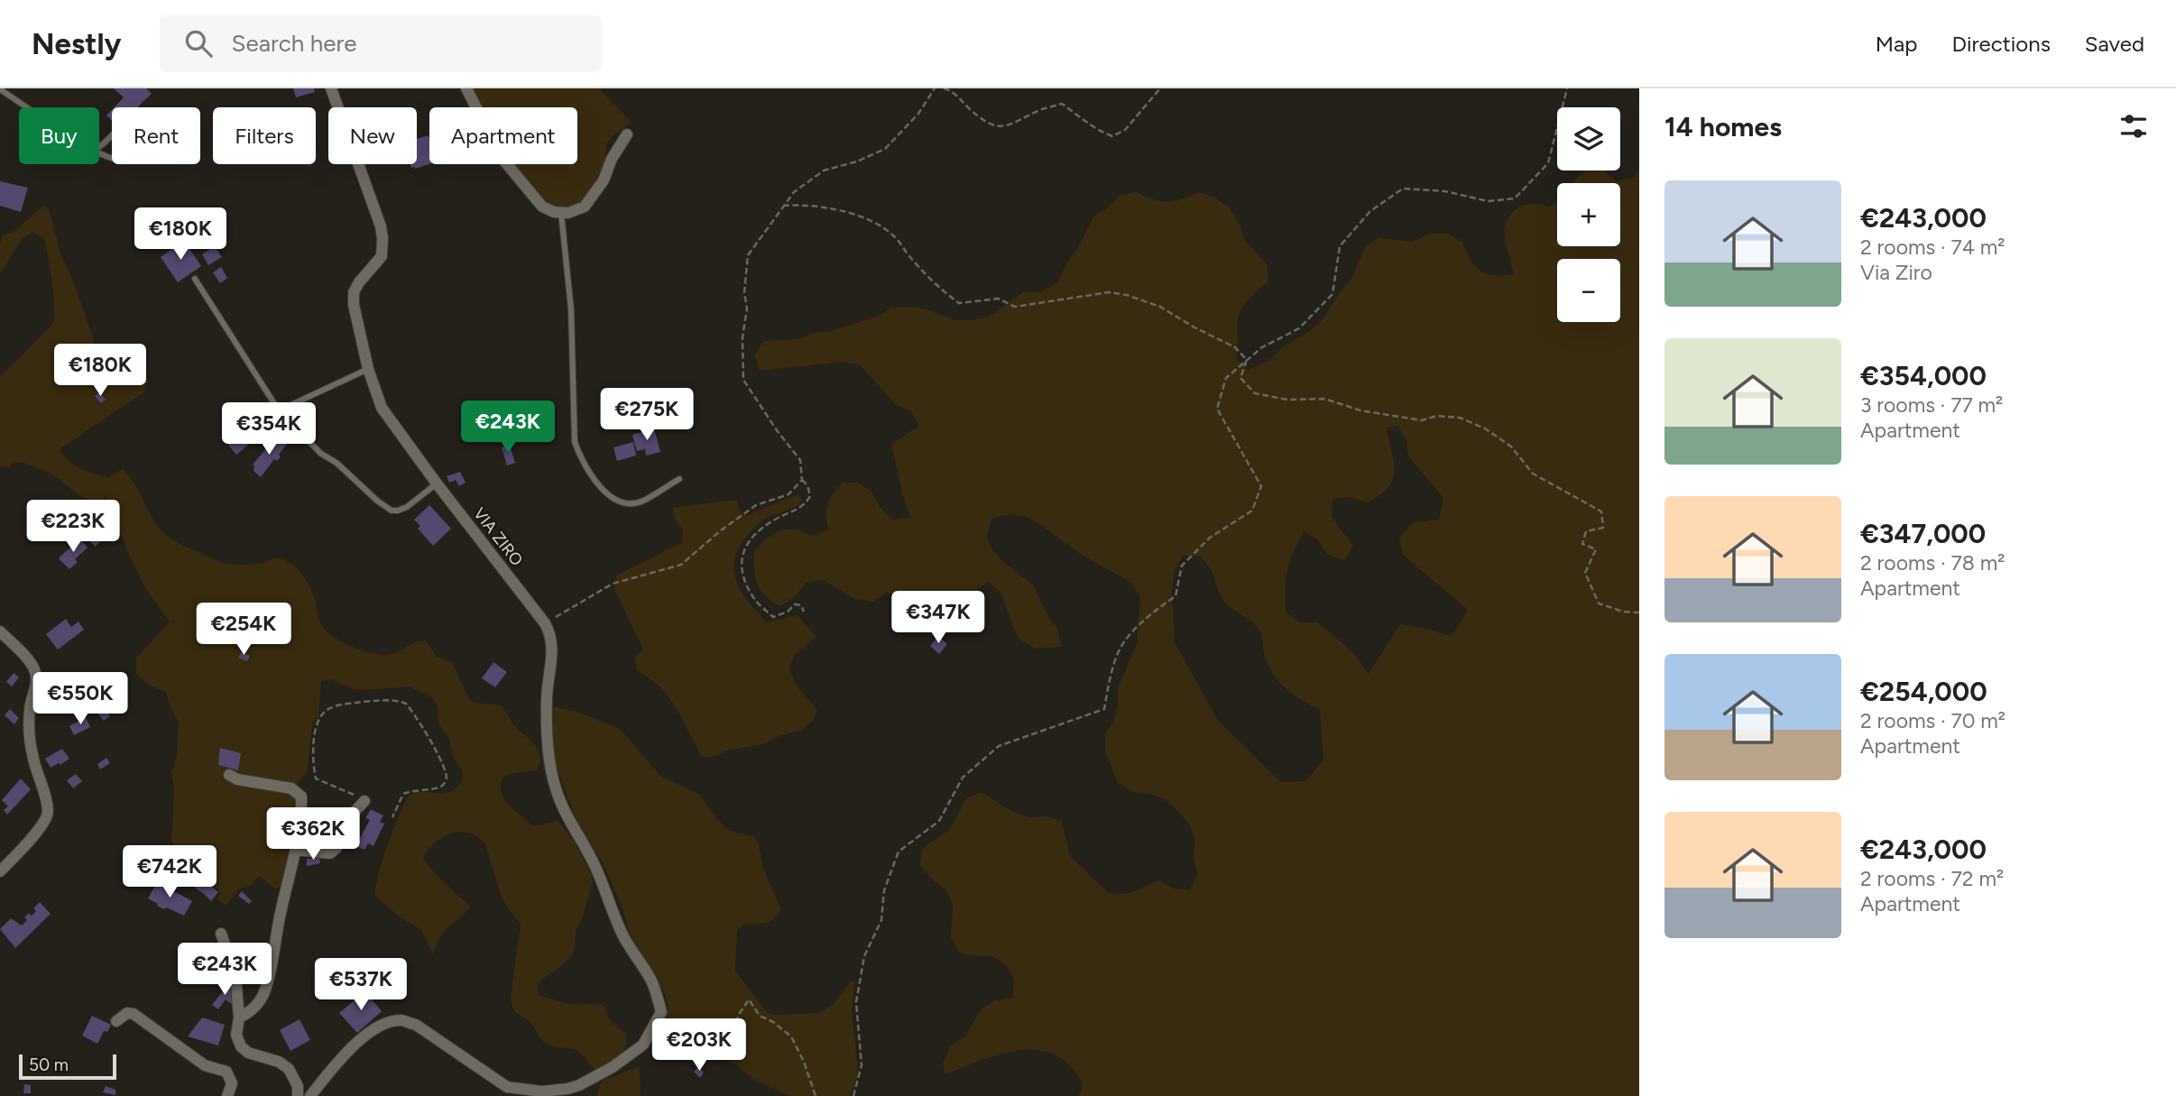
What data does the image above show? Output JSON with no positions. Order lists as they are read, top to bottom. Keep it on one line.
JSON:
{"streets":{"street":["VIA ZIRO"]},"scale_bar":"50 m","page":{"header":"Nestly","search":"Search here","nav":["Map","Directions","Saved"],"heading":"14 homes","map_buttons":["+","−"],"chip":["Buy","Rent","Filters","New","Apartment"],"list":[{"name":"€243,000","note":"2 rooms · 74 m² · Via Ziro"},{"name":"€354,000","note":"3 rooms · 77 m² · Apartment"},{"name":"€347,000","note":"2 rooms · 78 m² · Apartment"},{"name":"€254,000","note":"2 rooms · 70 m² · Apartment"},{"name":"€243,000","note":"2 rooms · 72 m² · Apartment"}],"price":["€180K","€180K","€275K","€243K","€354K","€223K","€347K","€254K","€550K","€362K","€742K","€243K","€537K","€203K"],"scale":"50 m"}}
